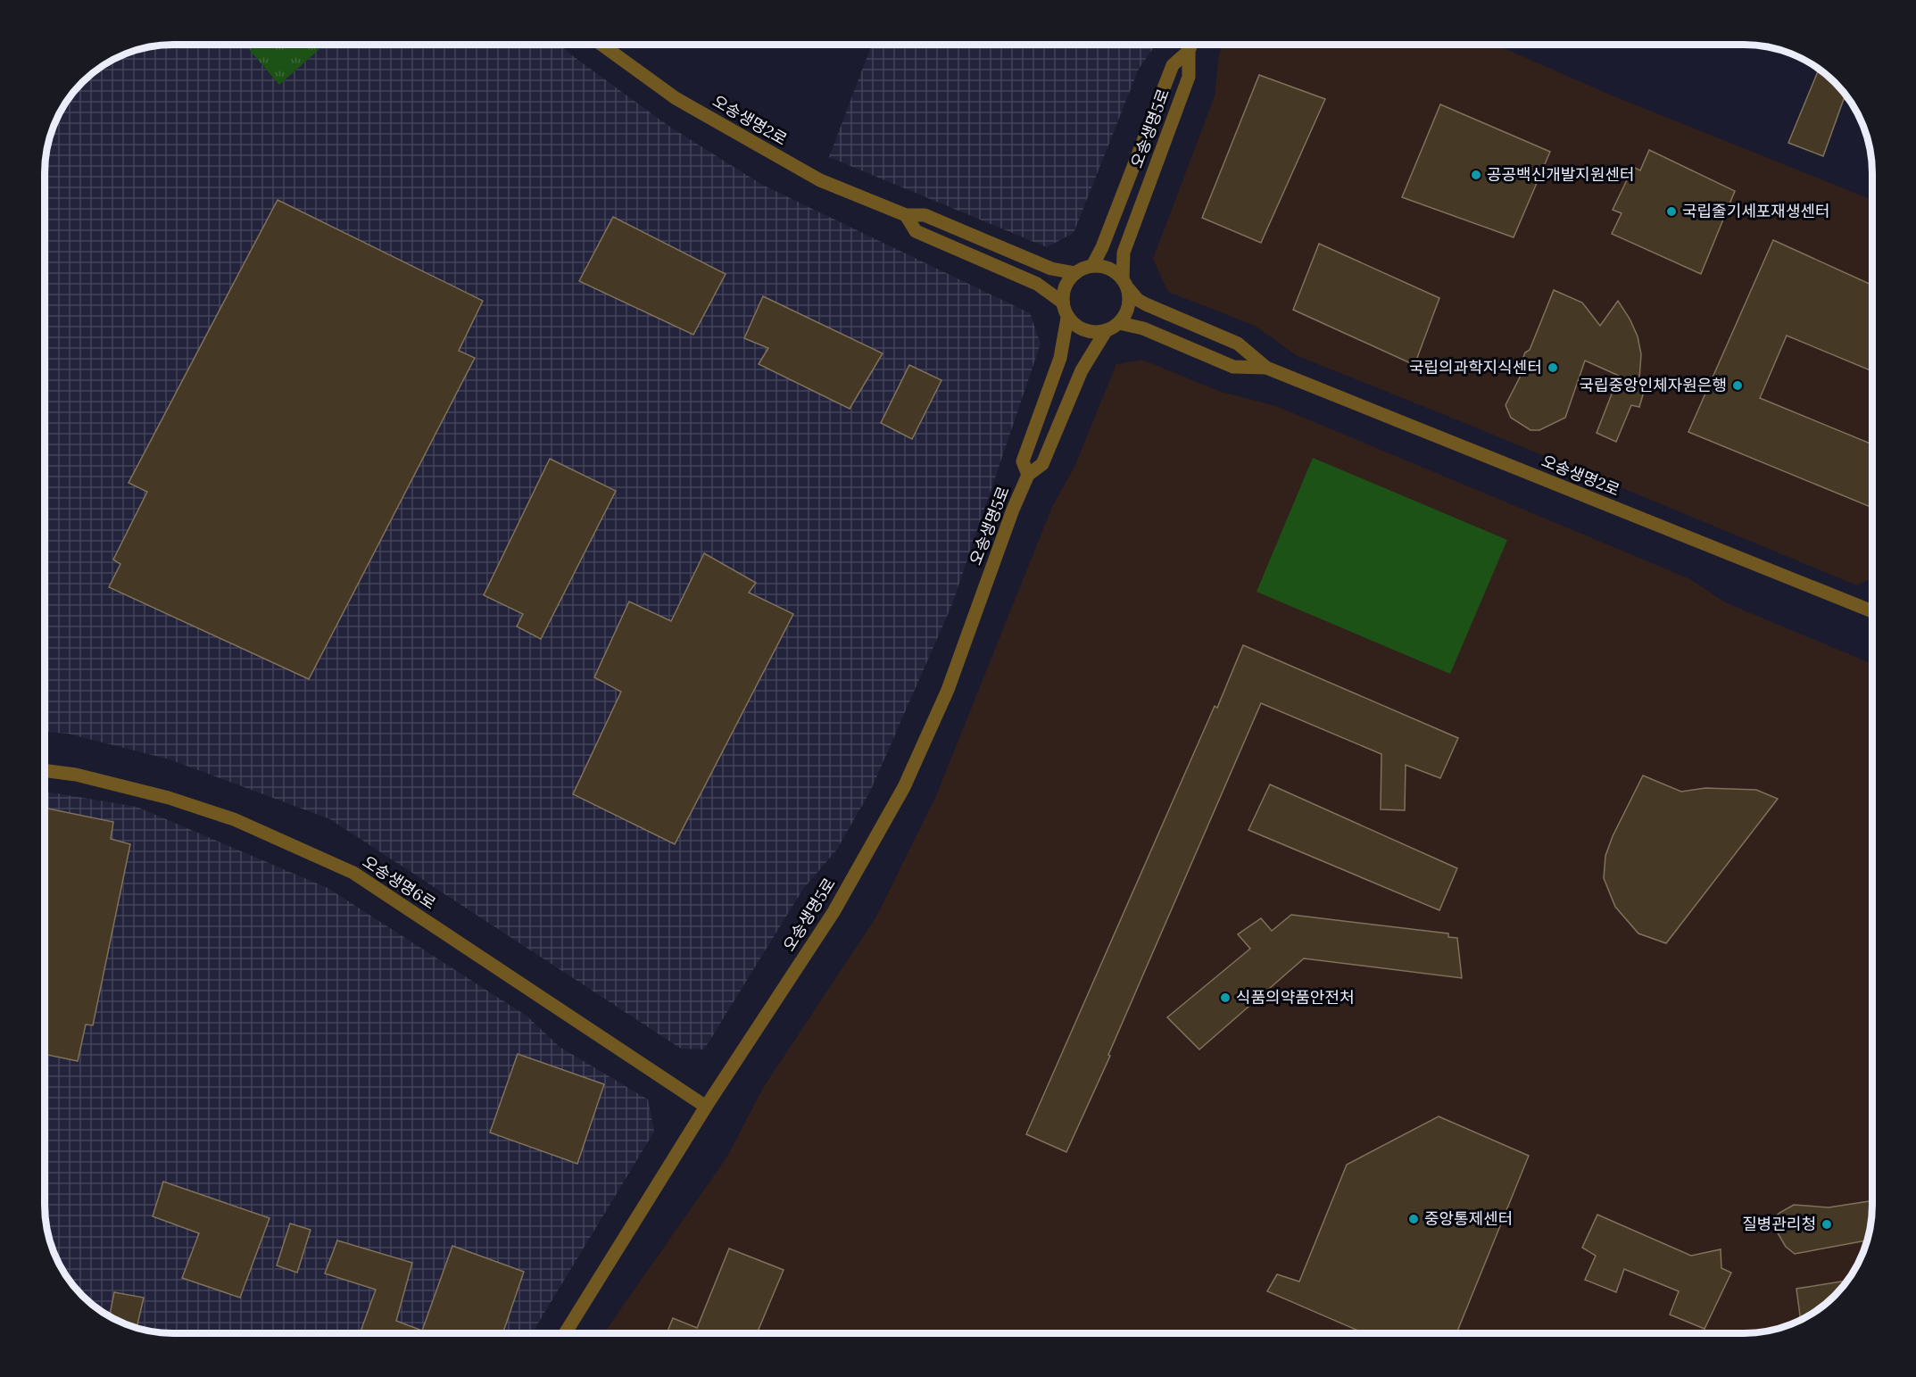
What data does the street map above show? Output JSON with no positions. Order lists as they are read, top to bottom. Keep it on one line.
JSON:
{"streets":{"street":["오송생명2로","오송생명5로","오송생명6로"]},"crossings":[["오송생명2로","오송생명5로"],["오송생명5로","오송생명6로"]],"places":["공공백신개발지원센터","국립줄기세포재생센터","국립의과학지식센터","국립중앙인체자원은행","식품의약품안전처","중앙통제센터","질병관리청"]}
